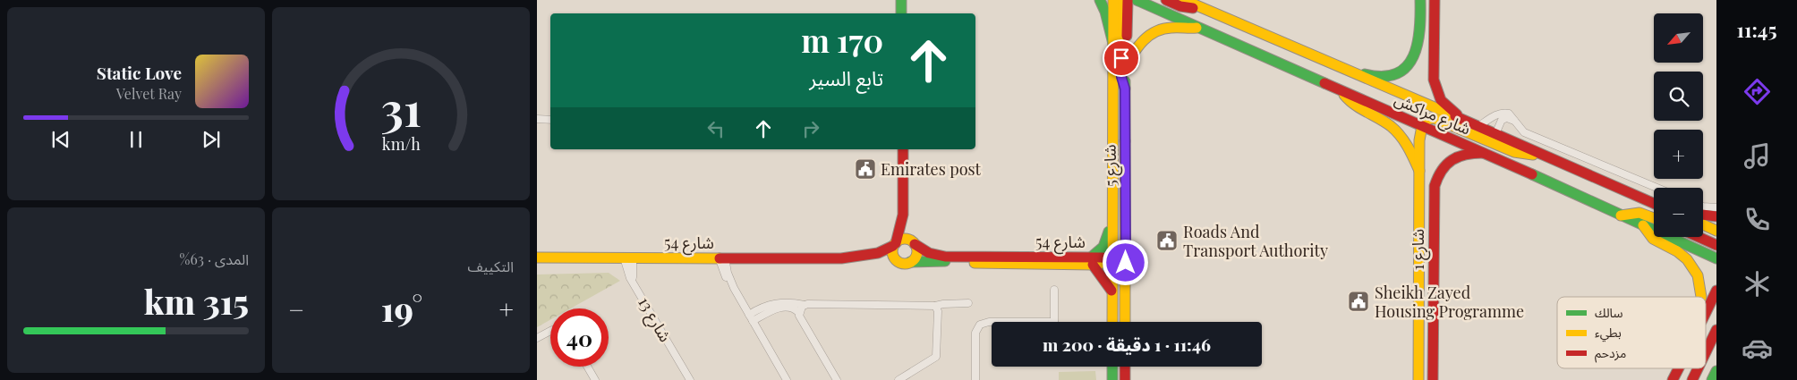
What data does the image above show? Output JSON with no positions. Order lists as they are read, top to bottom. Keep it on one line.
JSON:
{"streets":{"main road":["شارع مراكش","شارع 5","شارع 54","شارع 1"],"street":["شارع 13"]},"crossings":[["شارع مراكش","شارع 1"],["شارع 5","شارع 54"],["شارع 54","شارع 13"]],"places":{"public building":["Emirates post","Roads And Transport Authority","Sheikh Zayed Housing Programme"]},"legend":["سالك","بطيء","مزدحم"],"north":"bottom left","page":{"tabs":"11:45","map_buttons":["+","−"],"turn":["170 m","تابع السير"],"song":["Static Love","Velvet Ray"],"tile":["التكييف",["المدى · 63%","315 km"]],"heat":["−","19°","+"],"limit":"40","trip":"11:46 · 1 دقيقة · 200 m","gauge":["31","km/h"]}}
